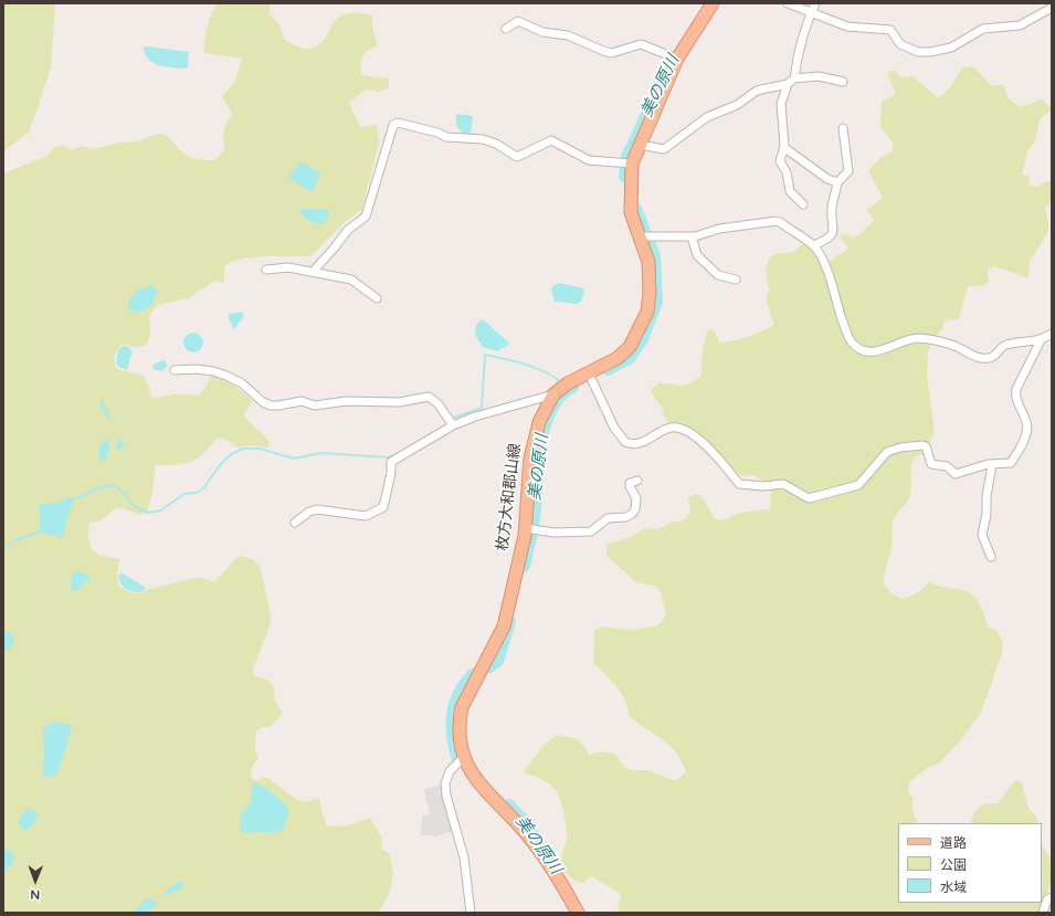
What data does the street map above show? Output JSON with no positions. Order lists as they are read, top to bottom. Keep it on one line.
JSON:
{"streets":{"main road":["枚方大和郡山線"]},"water":["美の原川"],"legend":["道路","公園","水域"],"north":"bottom"}
